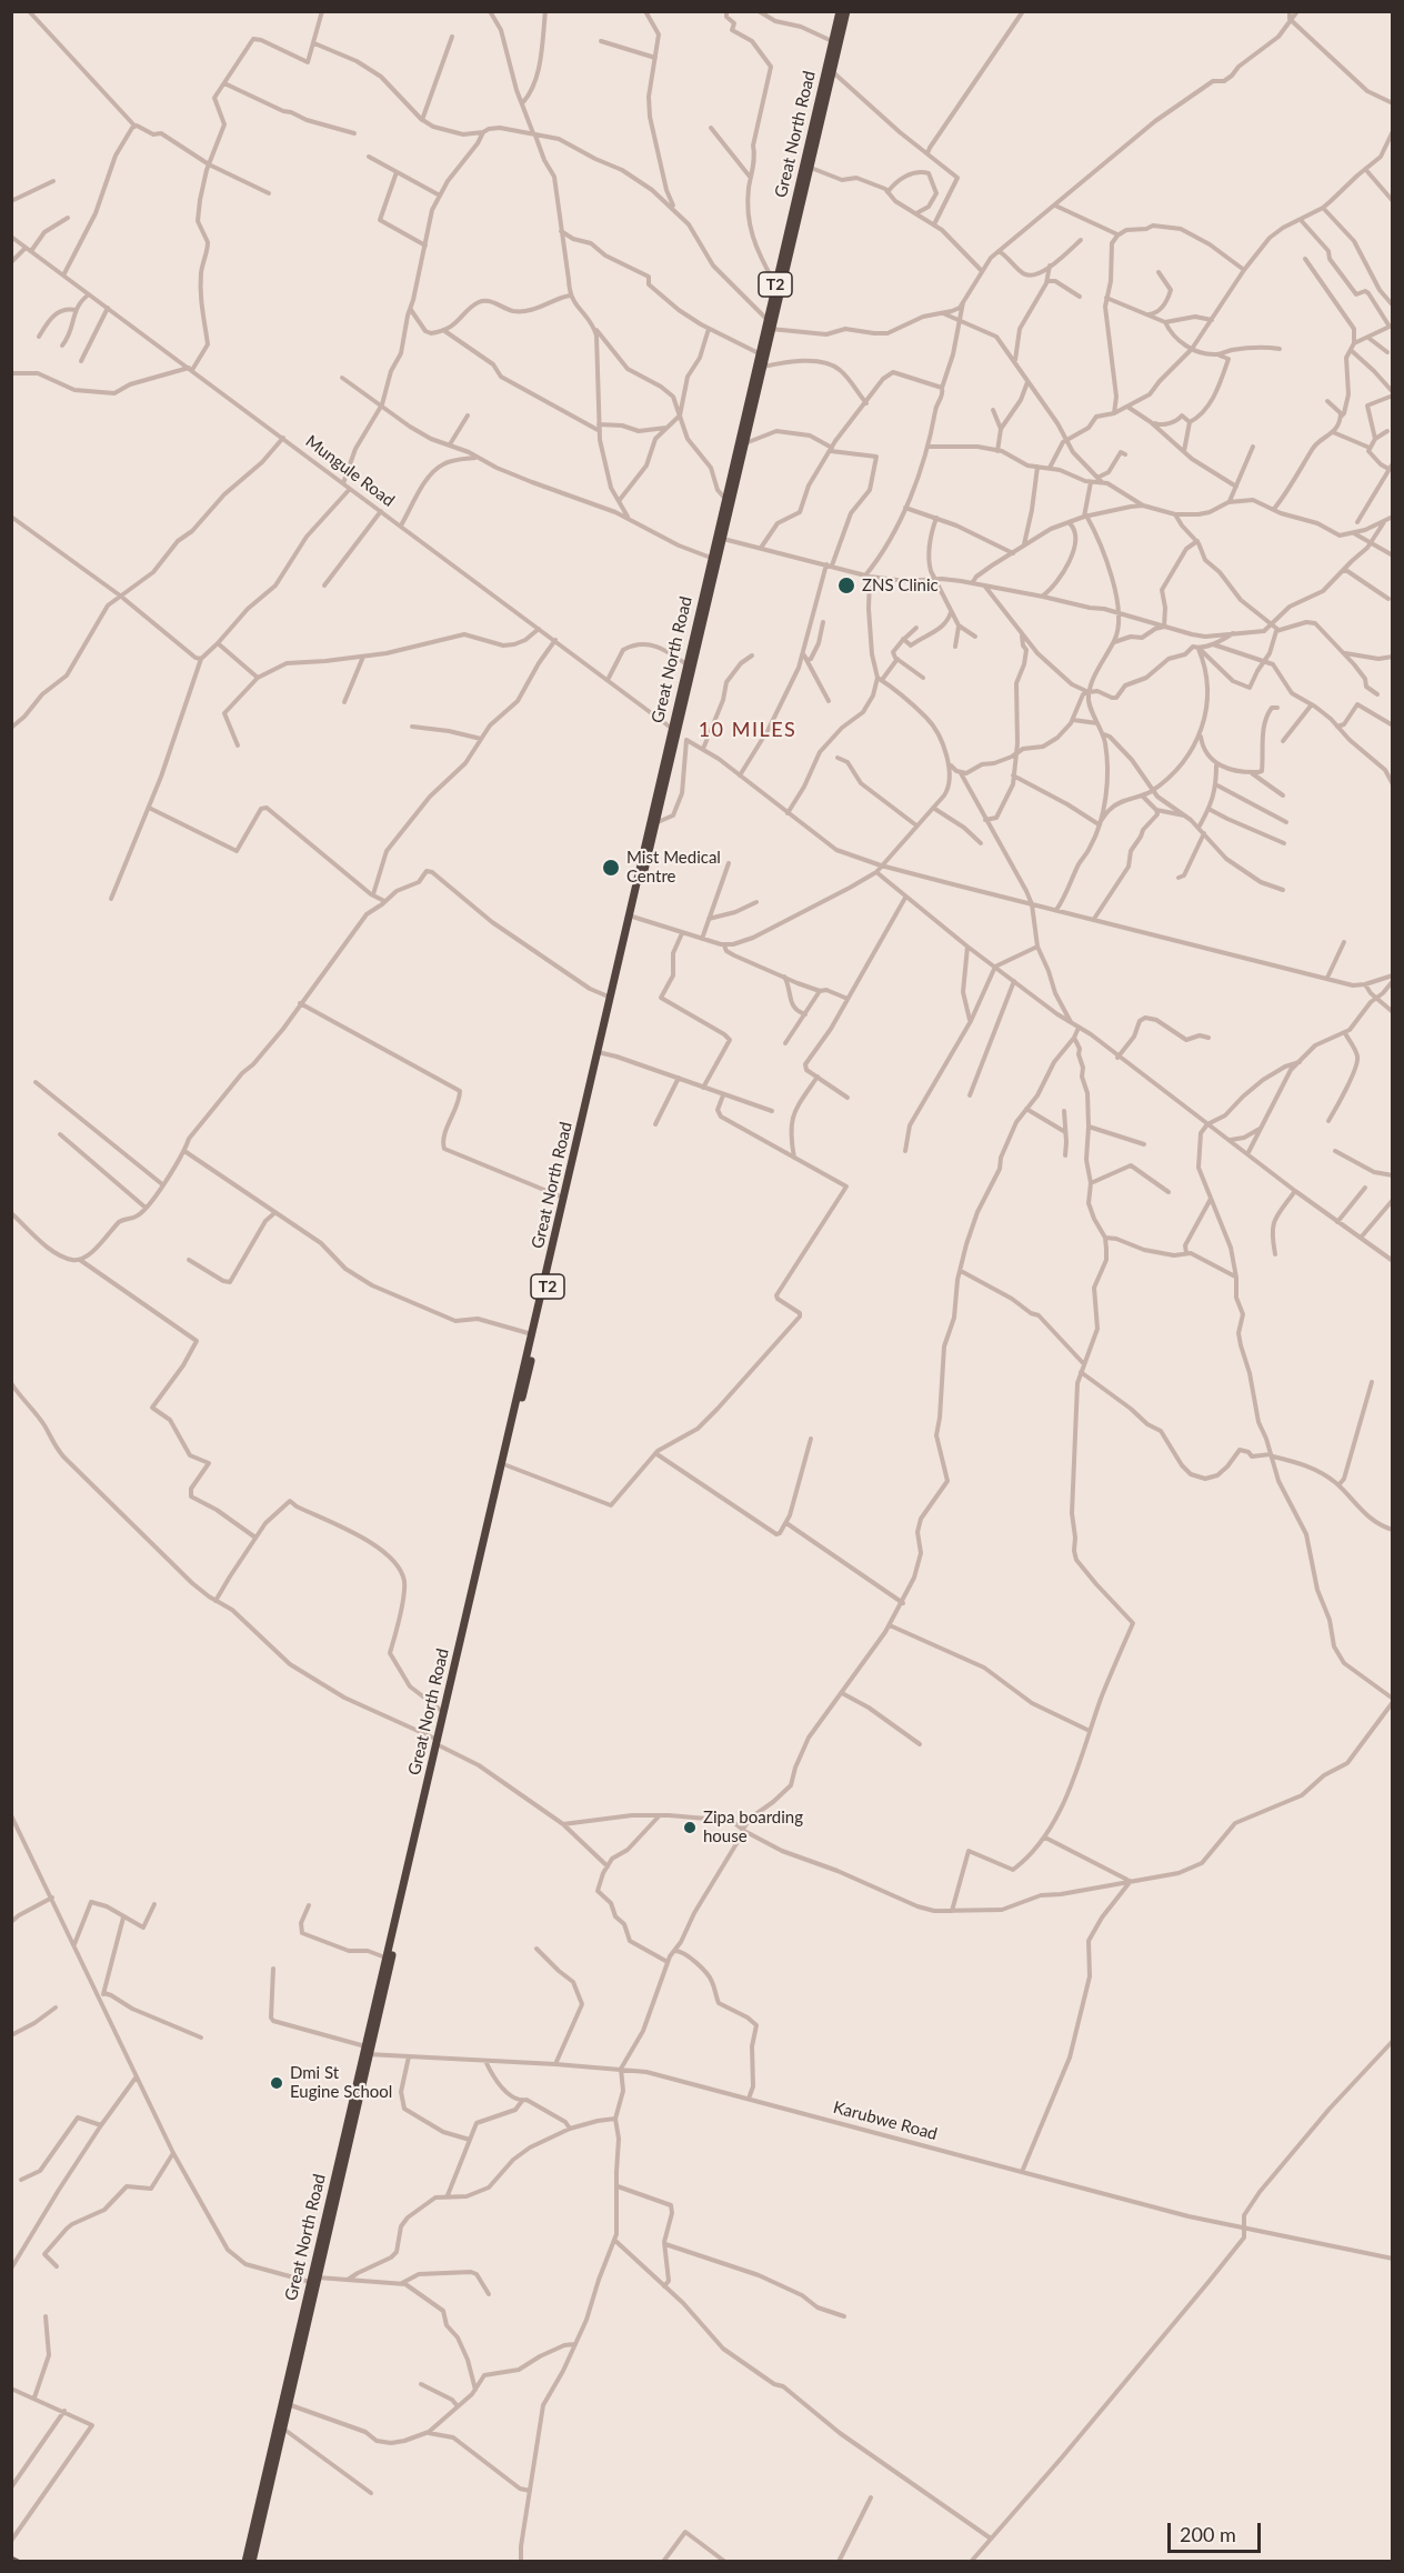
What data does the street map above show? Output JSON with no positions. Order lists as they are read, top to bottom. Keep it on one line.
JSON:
{"streets":{"highway":["Great North Road","T2"],"street":["Mungule Road","Karubwe Road"]},"crossings":[["Great North Road","Mungule Road"],["Great North Road","Karubwe Road"]],"districts":["10 MILES"],"places":["ZNS Clinic","Mist Medical Centre","Zipa boarding house","Dmi St Eugine School"],"scale_bar":"200 m"}
